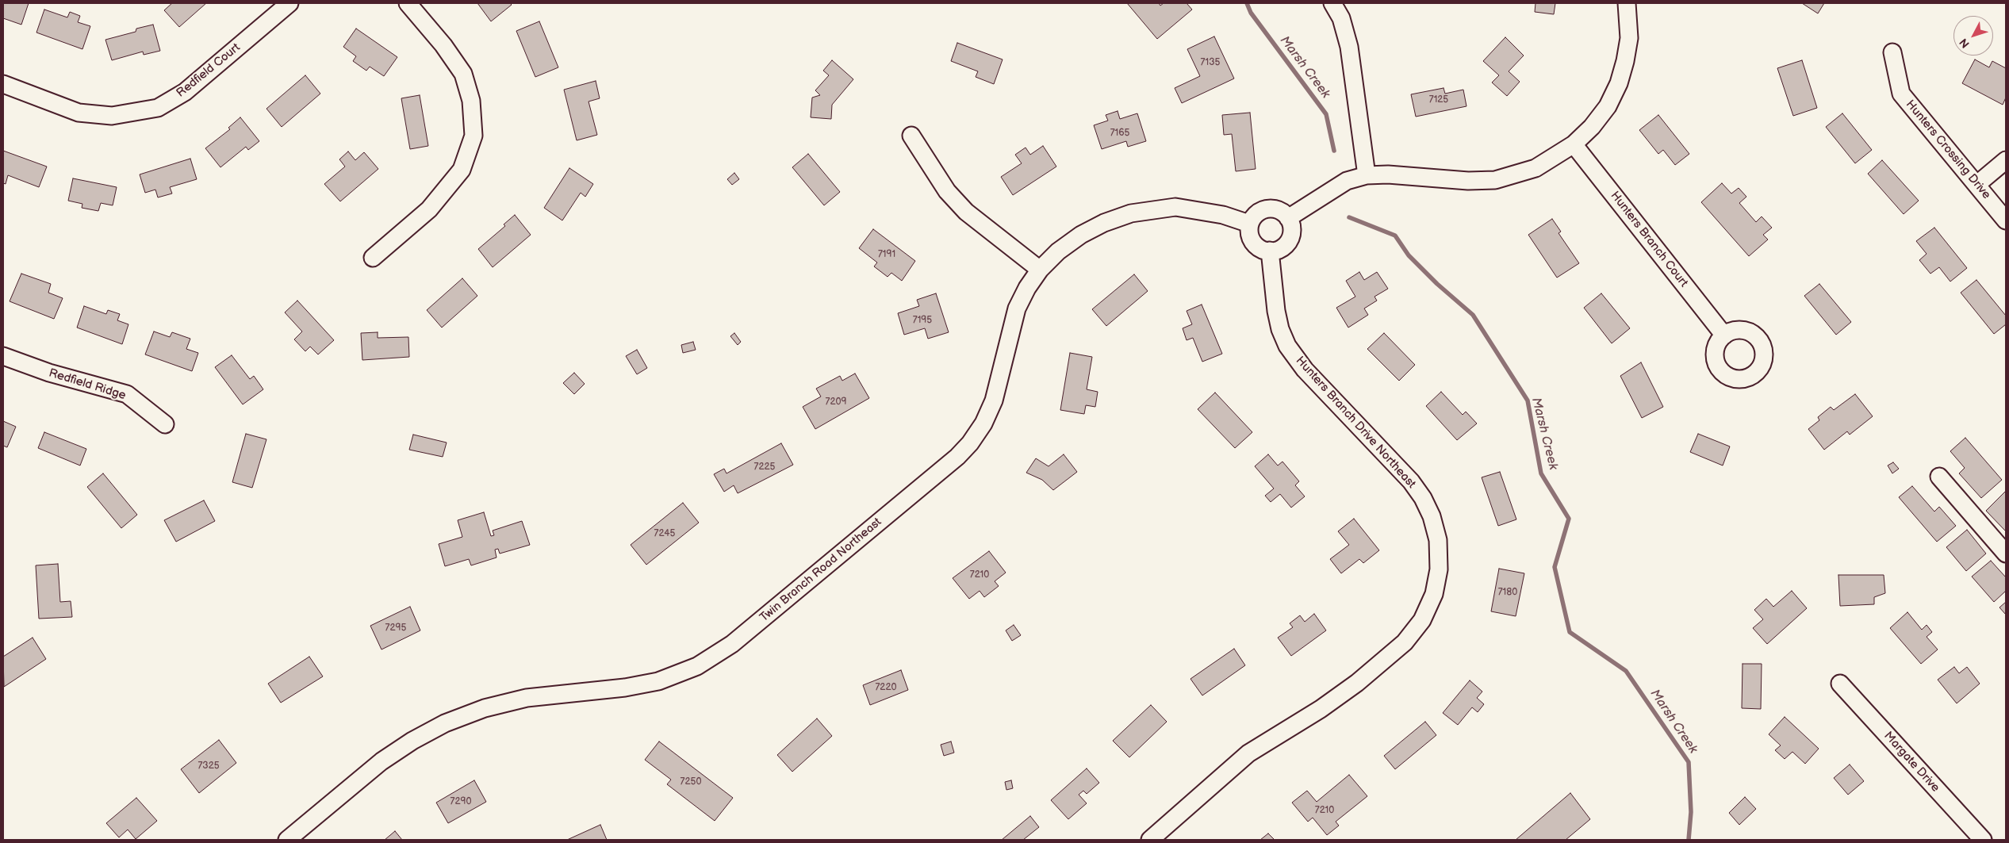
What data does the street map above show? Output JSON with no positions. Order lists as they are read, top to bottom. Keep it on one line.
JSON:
{"streets":{"street":["Redfield Court","Hunters Crossing Drive","Hunters Branch Court","Redfield Ridge","Hunters Branch Drive Northeast","Twin Branch Road Northeast","Margate Drive"]},"crossings":[["Hunters Branch Drive Northeast","Twin Branch Road Northeast"]],"water":["Marsh Creek"],"house_numbers":["7135","7125","7165","7191","7195","7209","7225","7245","7210","7180","7295","7220","7325","7250","7290","7210"],"north":"bottom left"}
